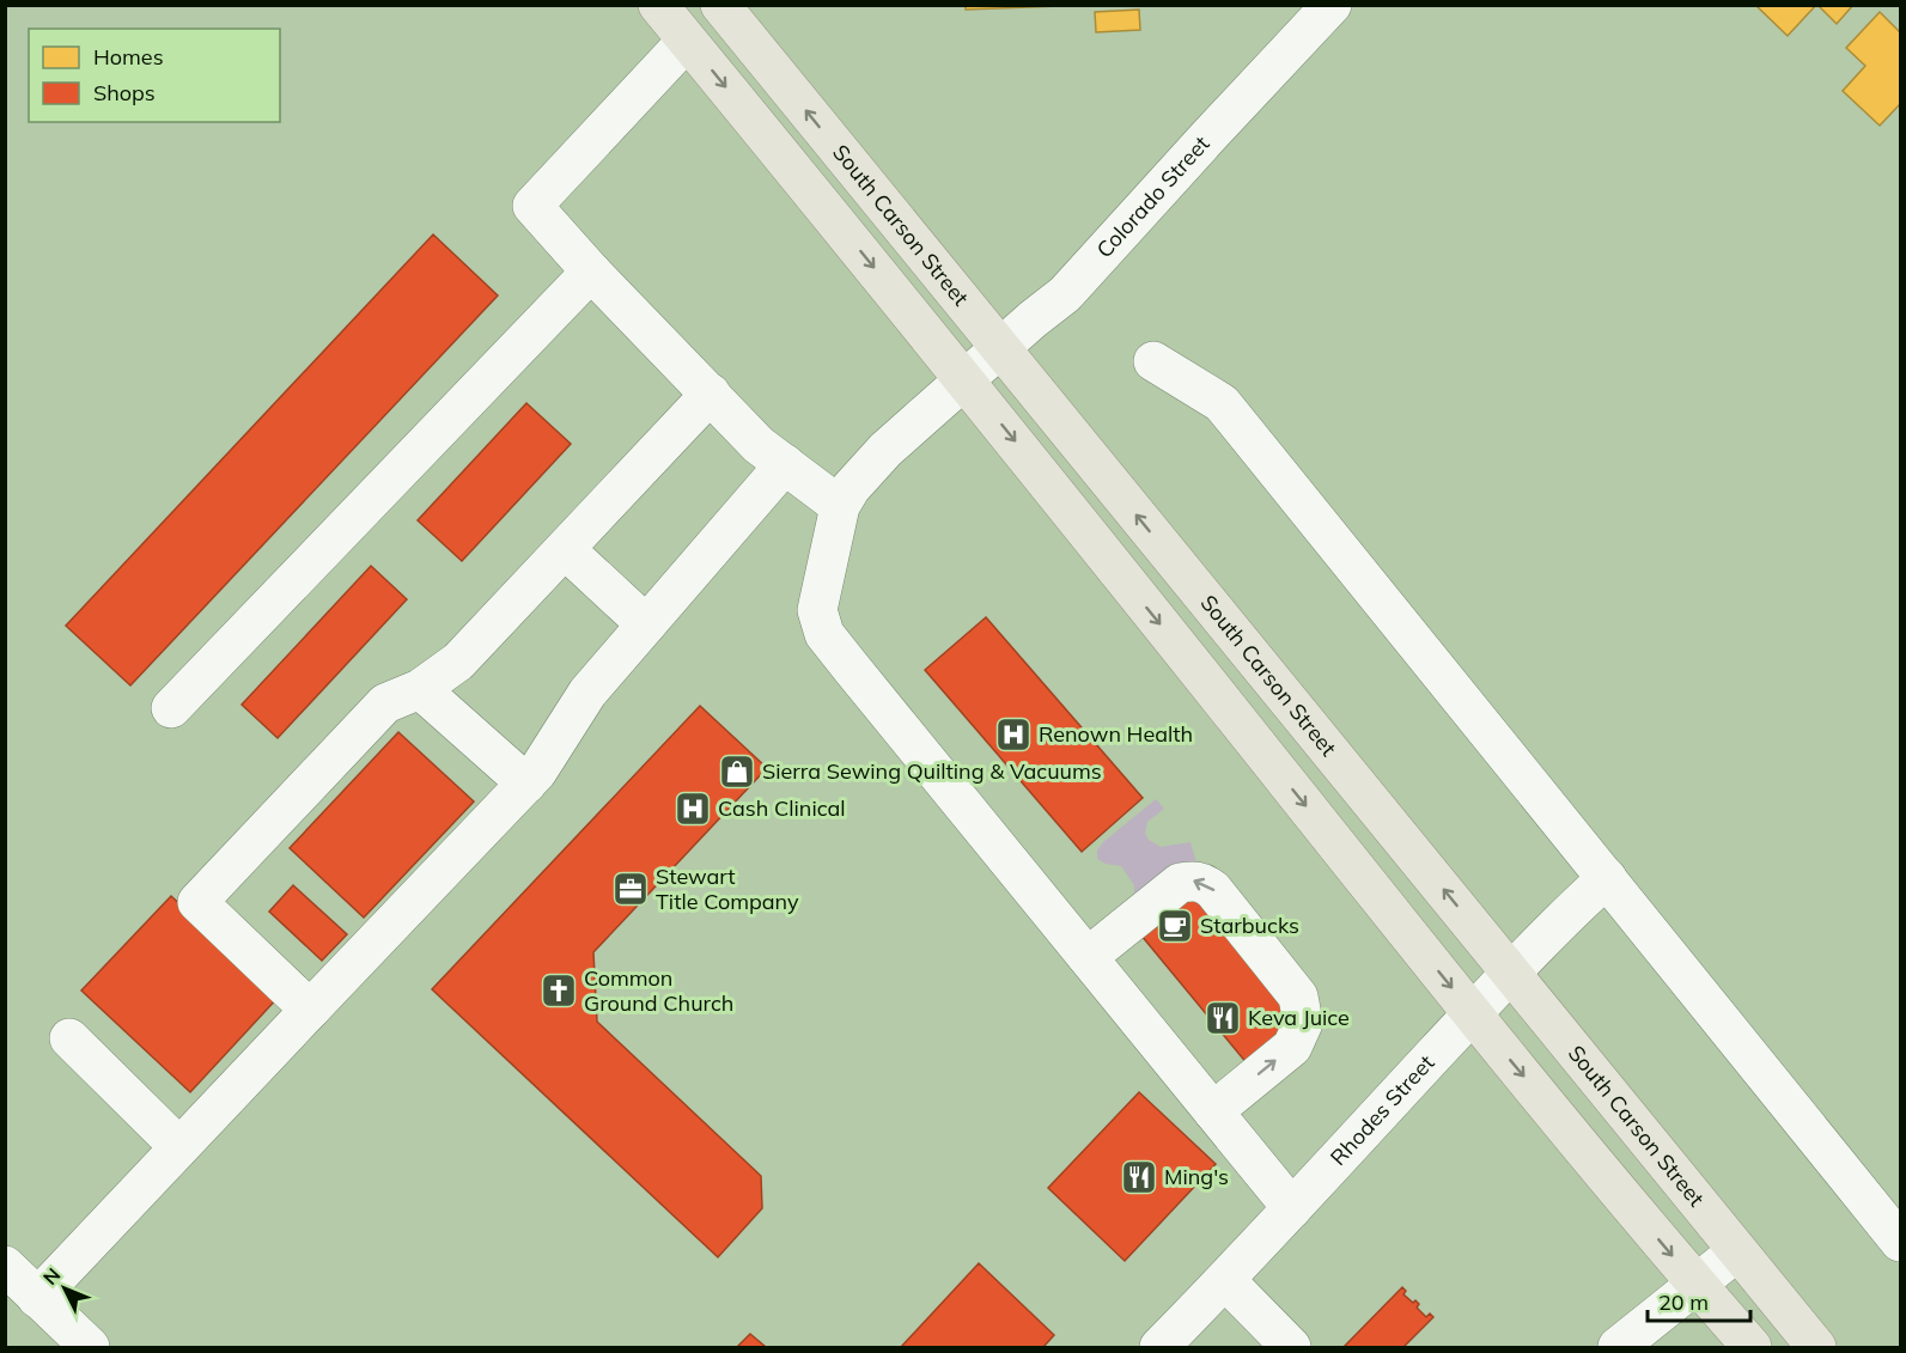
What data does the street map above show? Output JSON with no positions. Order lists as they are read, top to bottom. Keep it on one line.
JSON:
{"streets":{"main road":["South Carson Street"],"street":["Colorado Street","Rhodes Street"]},"crossings":[["Colorado Street","South Carson Street"],["South Carson Street","Rhodes Street"]],"places":{"hospital":["Renown Health","Cash Clinical"],"shop":["Sierra Sewing Quilting & Vacuums"],"office":["Stewart Title Company"],"cafe":["Starbucks"],"church":["Common Ground Church"],"restaurant":["Keva Juice","Ming's"]},"legend":["Homes","Shops"],"scale_bar":"20 m","north":"top left"}
